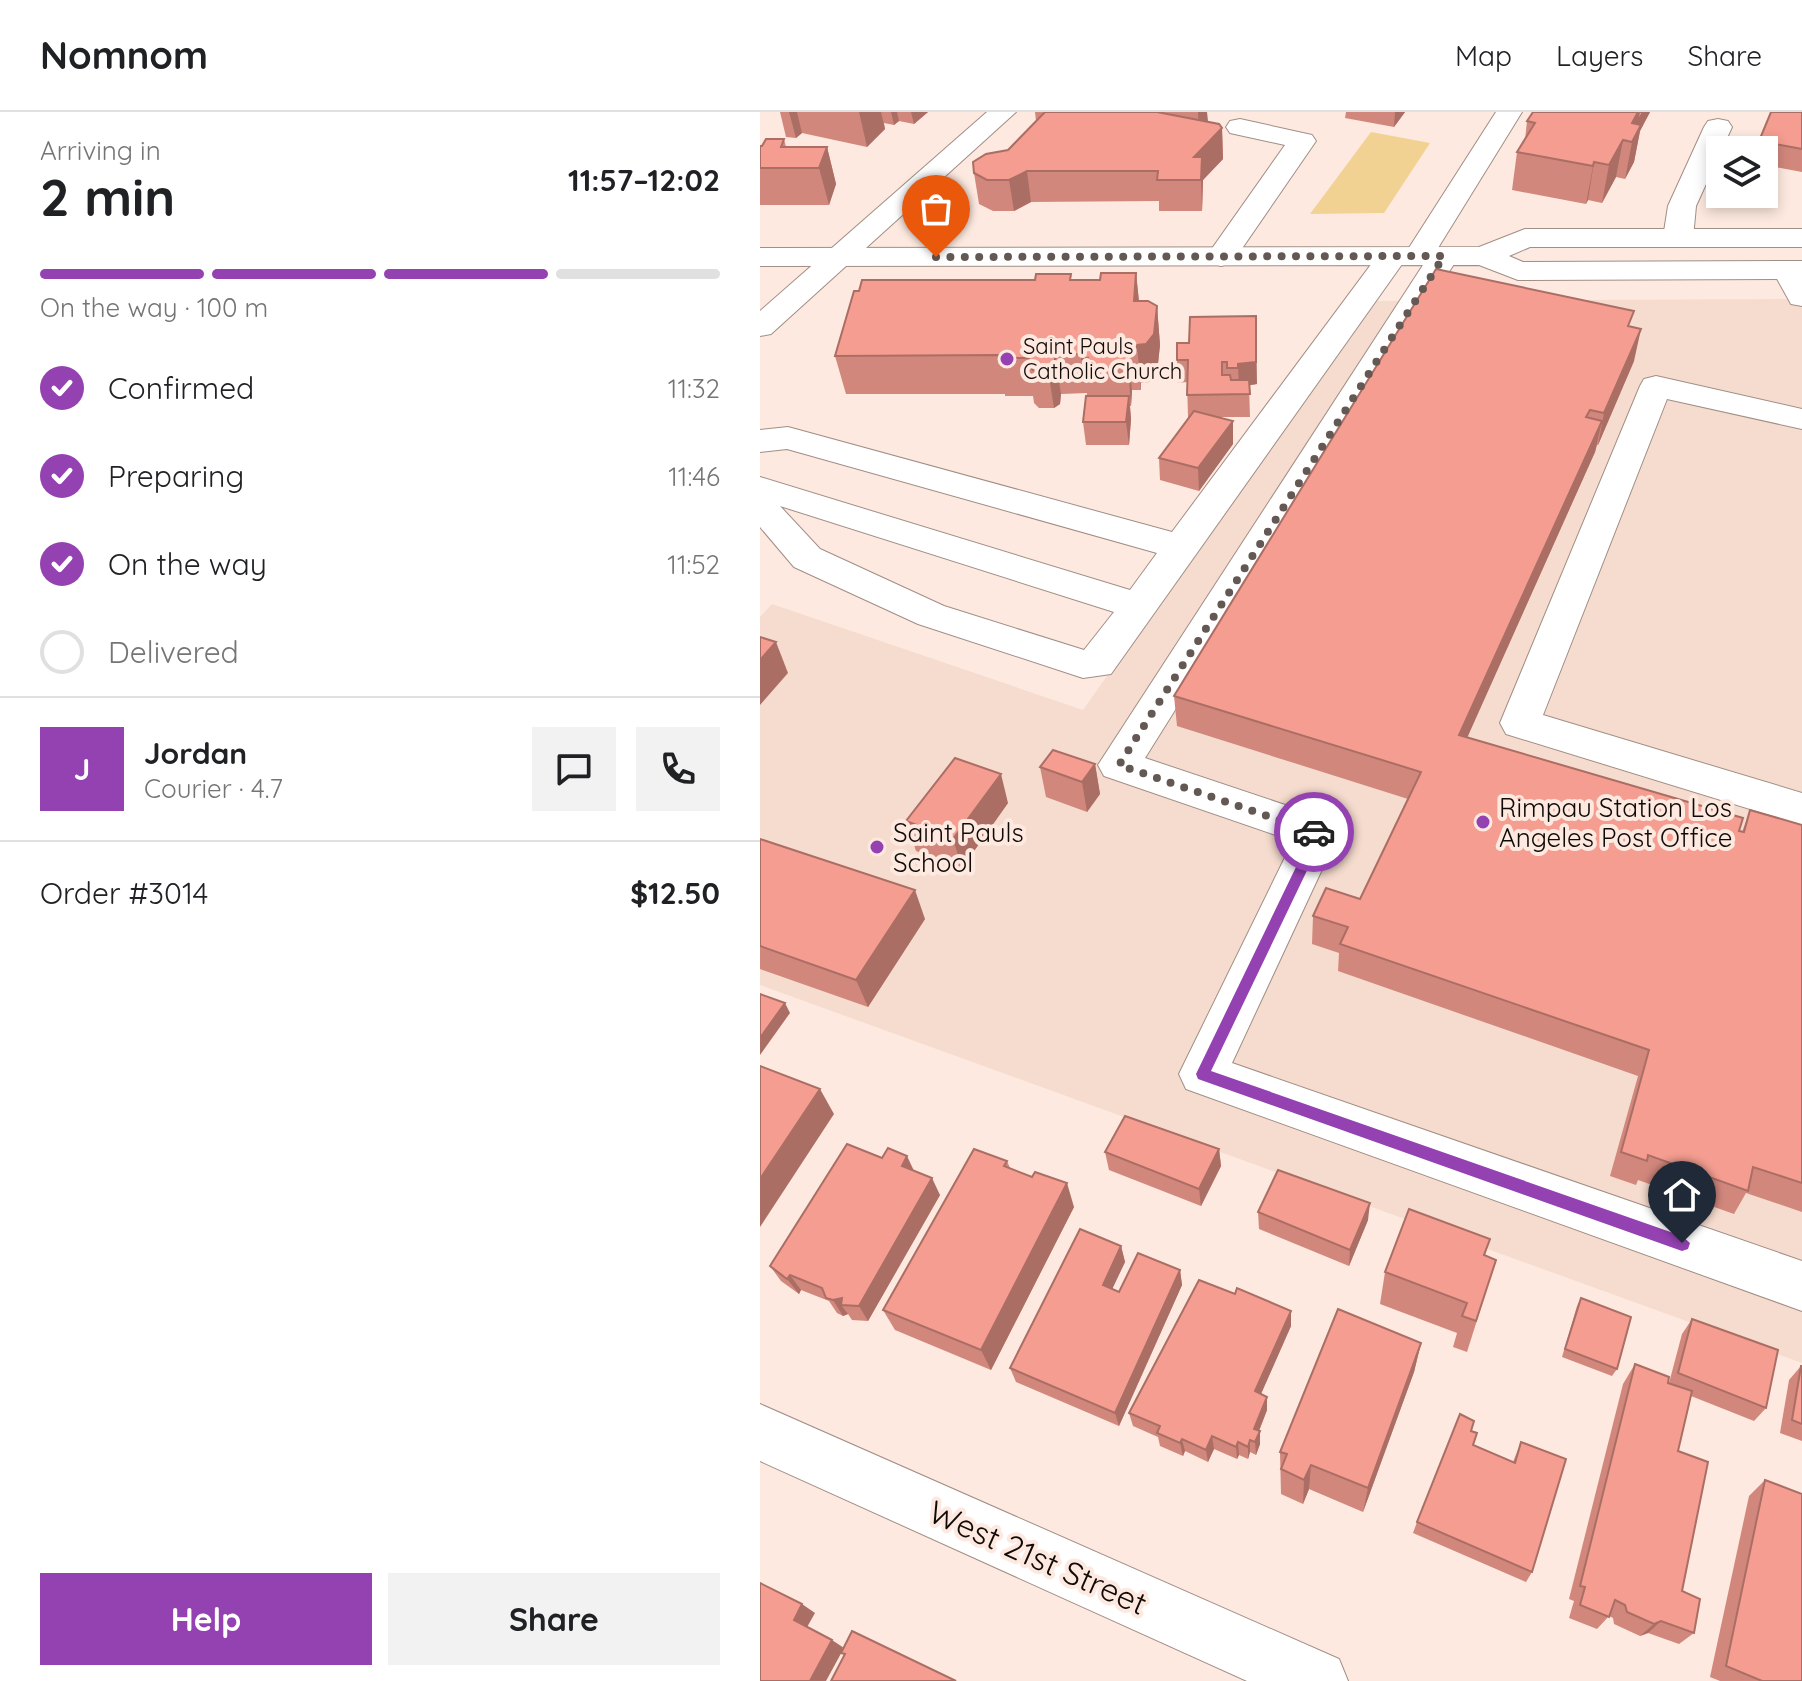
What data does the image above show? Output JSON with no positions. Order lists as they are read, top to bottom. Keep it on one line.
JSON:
{"streets":{"main road":["West 21st Street"]},"places":["Saint Pauls Catholic Church","Rimpau Station Los Angeles Post Office","Saint Pauls School"],"page":{"header":"Nomnom","nav":["Map","Layers","Share"],"heading":["2 min","Arriving in","11:57–12:02"],"panel":["Jordan","Courier · 4.7","Order #3014","$12.50"],"bar":"On the way · 100 m","list":[["Confirmed","11:32"],["Preparing","11:46"],["On the way","11:52"],"Delivered"],"round":"J","buttons":["Help","Share"]}}
